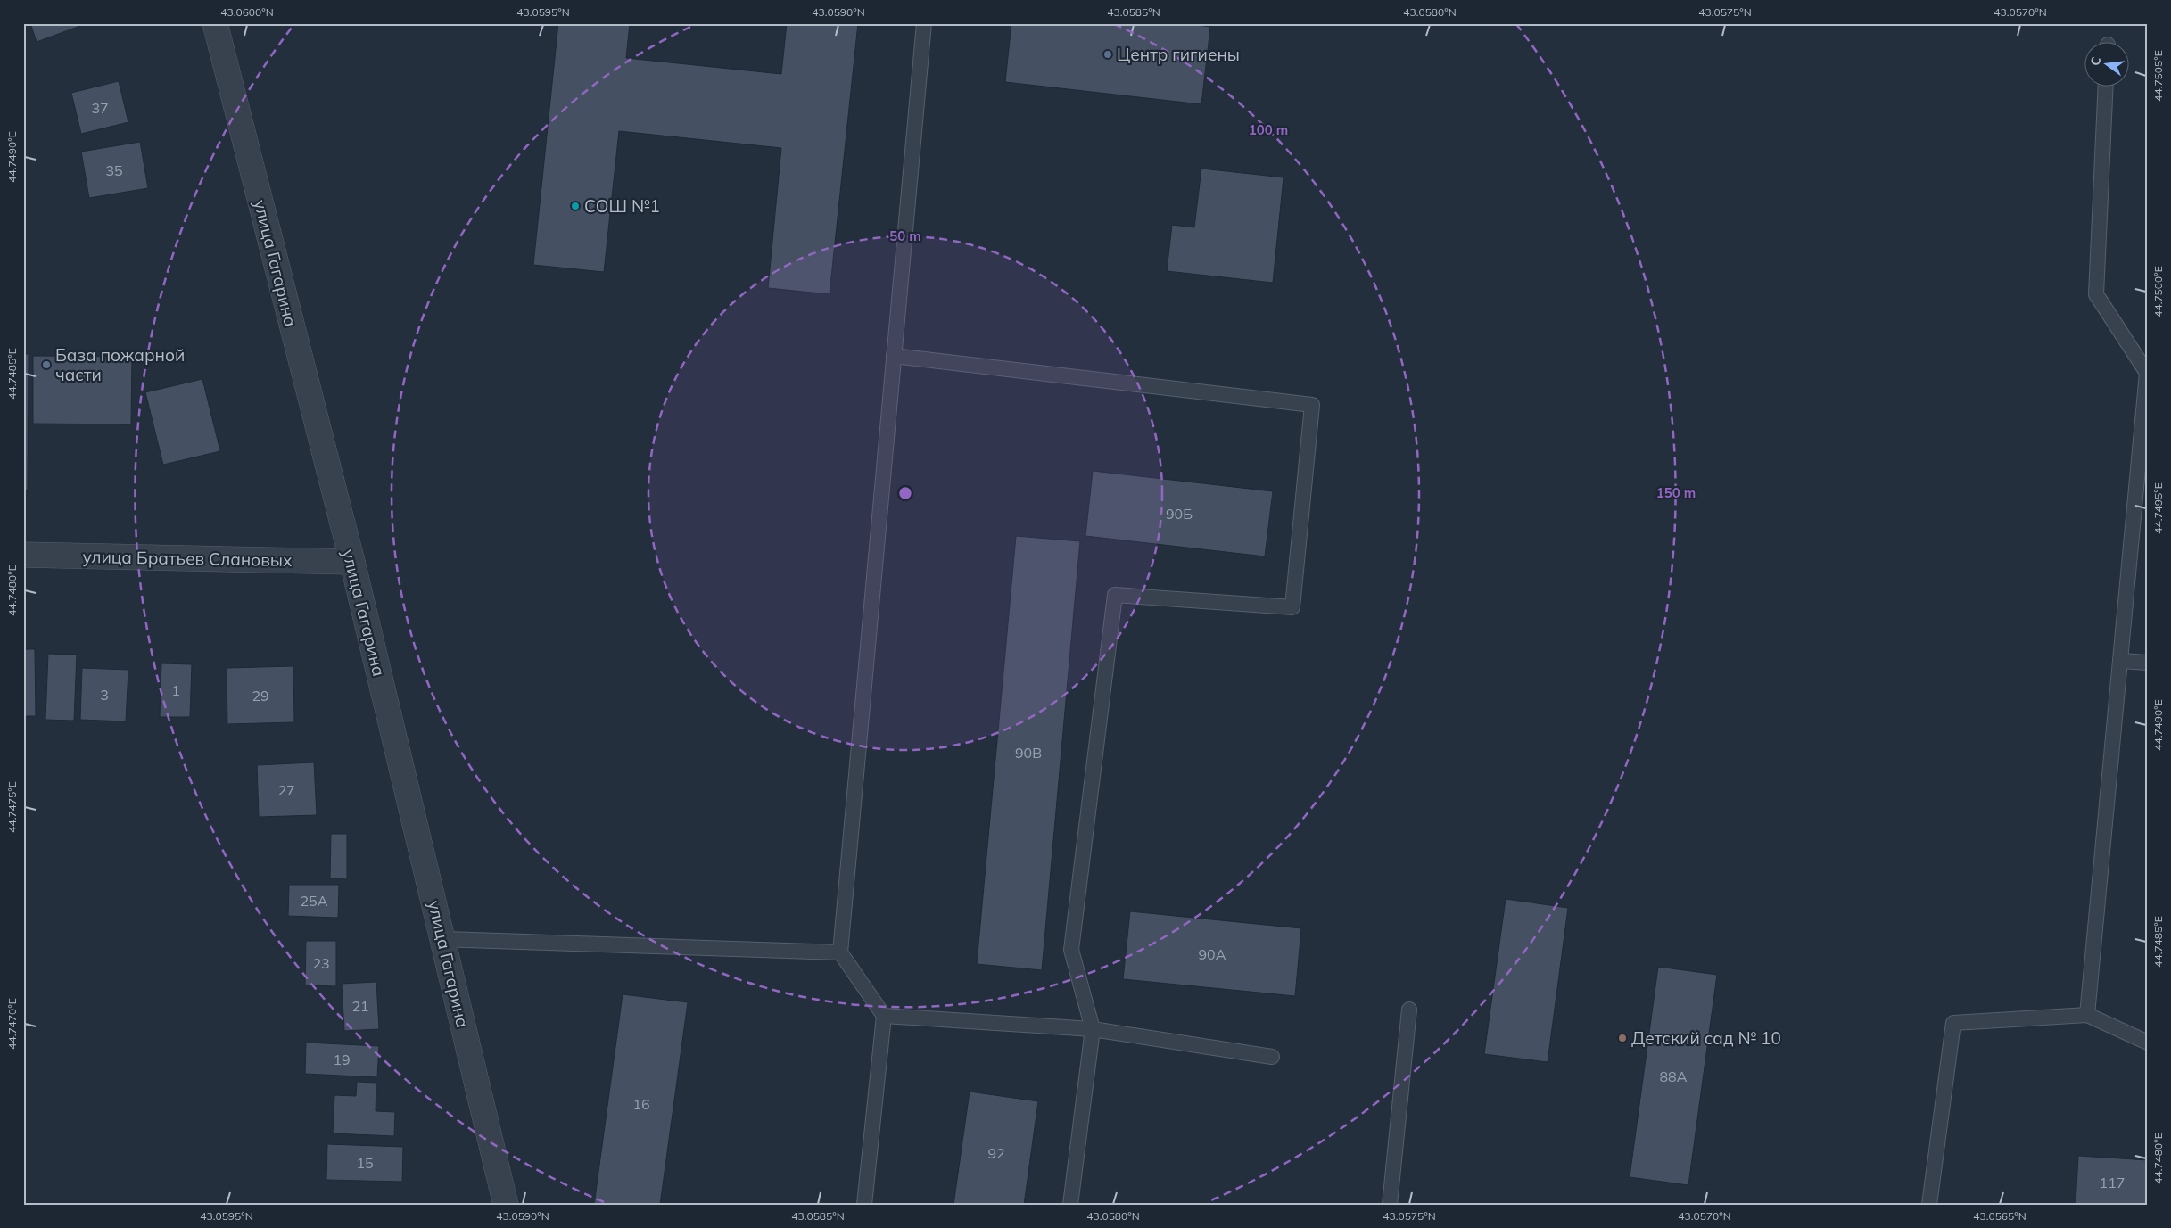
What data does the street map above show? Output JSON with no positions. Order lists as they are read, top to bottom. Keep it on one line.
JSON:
{"streets":{"street":["улица Гагарина","улица Братьев Слановых"]},"crossings":[["улица Гагарина","улица Братьев Слановых"]],"places":["Центр гигиены","СОШ №1","База пожарной части","Детский сад № 10"],"house_numbers":["37","35","90Б","1","3","29","90В","27","25А","90А","23","21","19","88А","16","92","15","117"],"north":"left","coordinates":["43.0600°N","43.0595°N","43.0590°N","43.0585°N","43.0580°N","43.0575°N","43.0570°N","44.7505°E","44.7490°E","44.7500°E","44.7485°E","44.7495°E","44.7480°E","44.7475°E","44.7470°E","43.0565°N"],"rings":["100 m","50 m","150 m"]}
